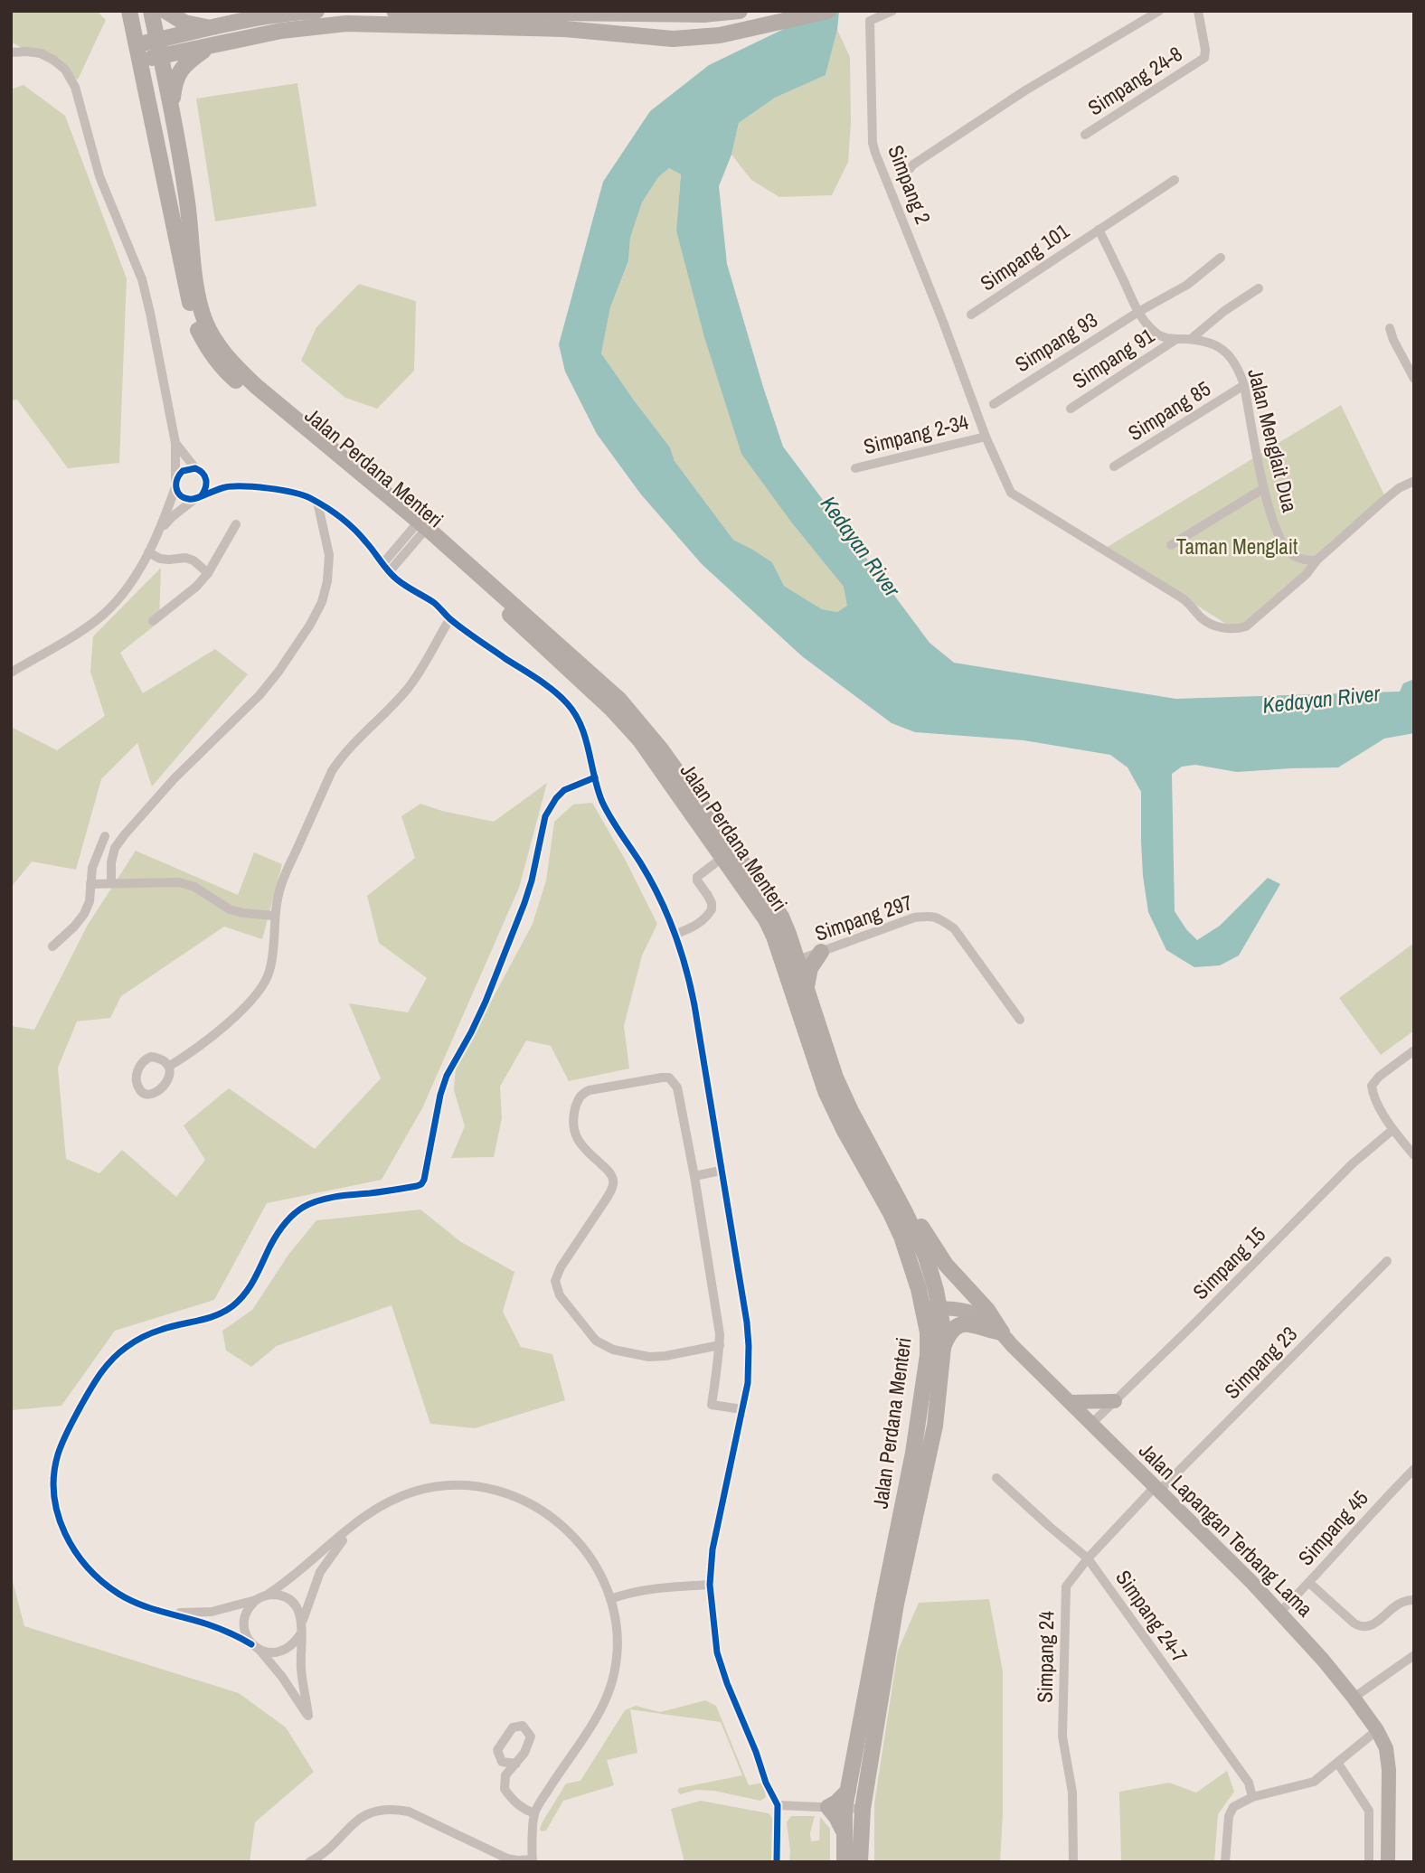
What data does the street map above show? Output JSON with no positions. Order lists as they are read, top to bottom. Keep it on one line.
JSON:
{"streets":{"main road":["Jalan Perdana Menteri"],"street":["Simpang 24-8","Simpang 2","Simpang 101","Simpang 93","Simpang 91","Simpang 85","Simpang 2-34","Jalan Menglait Dua","Simpang 297","Simpang 15","Simpang 23","Simpang 45","Jalan Lapangan Terbang Lama","Simpang 24-7","Simpang 24"]},"crossings":[["Simpang 2","Simpang 2-34"],["Simpang 2","Jalan Menglait Dua"],["Simpang 101","Jalan Menglait Dua"],["Simpang 93","Jalan Menglait Dua"],["Simpang 91","Jalan Menglait Dua"],["Simpang 85","Jalan Menglait Dua"],["Jalan Perdana Menteri","Simpang 297"],["Jalan Perdana Menteri","Jalan Lapangan Terbang Lama"],["Simpang 15","Jalan Lapangan Terbang Lama"],["Simpang 23","Jalan Lapangan Terbang Lama"],["Simpang 23","Simpang 24"],["Simpang 45","Jalan Lapangan Terbang Lama"],["Jalan Lapangan Terbang Lama","Simpang 24"],["Simpang 24-7","Simpang 24"]],"water":["Kedayan River"],"parks":["Taman Menglait"]}
